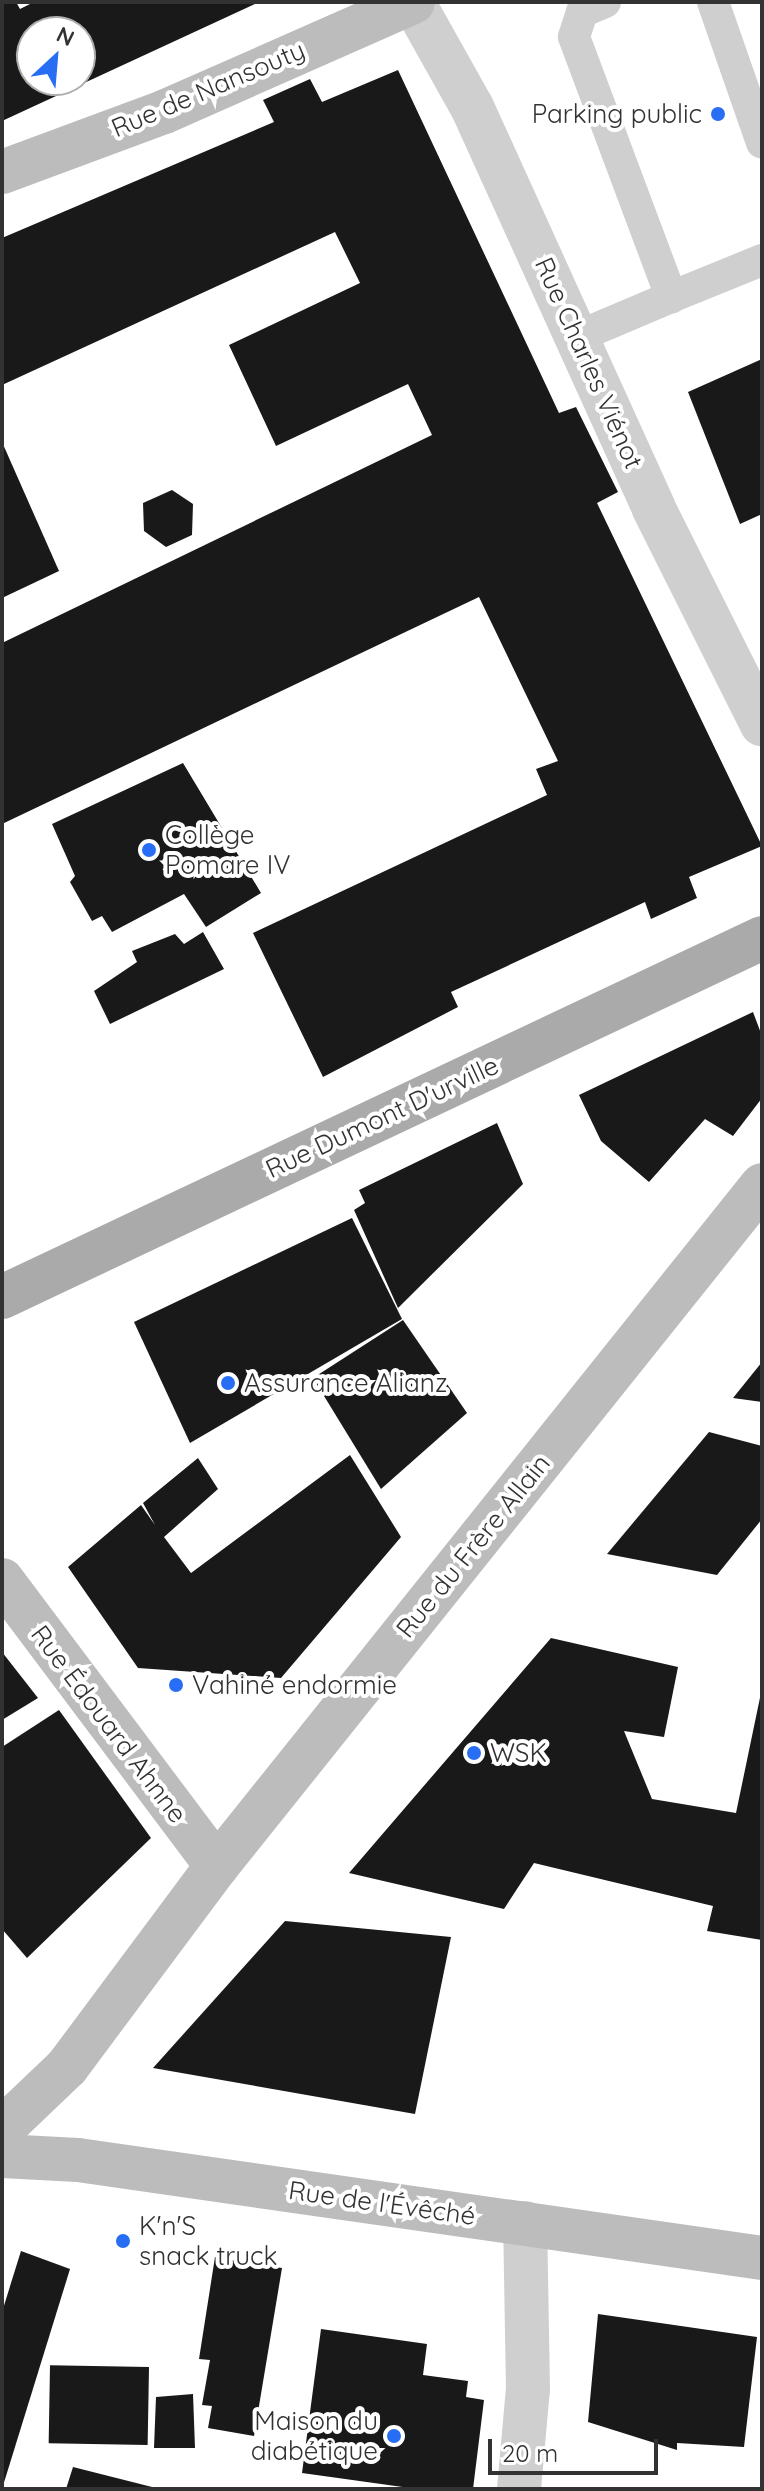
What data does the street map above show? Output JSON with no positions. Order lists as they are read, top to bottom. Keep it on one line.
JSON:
{"streets":{"main road":["Rue Dumont D'urville"],"street":["Rue de Nansouty","Rue Charles Viénot","Rue du Frère Allain","Rue Édouard Ahnne","Rue de l'Évêché"]},"crossings":[["Rue de Nansouty","Rue Charles Viénot"],["Rue du Frère Allain","Rue Édouard Ahnne"]],"places":["Parking public","Collège Pomare IV","Assurance Alianz","Vahiné endormie","WSK","K'n'S snack truck","Maison du diabétique"],"scale_bar":"20 m","north":"top right"}
